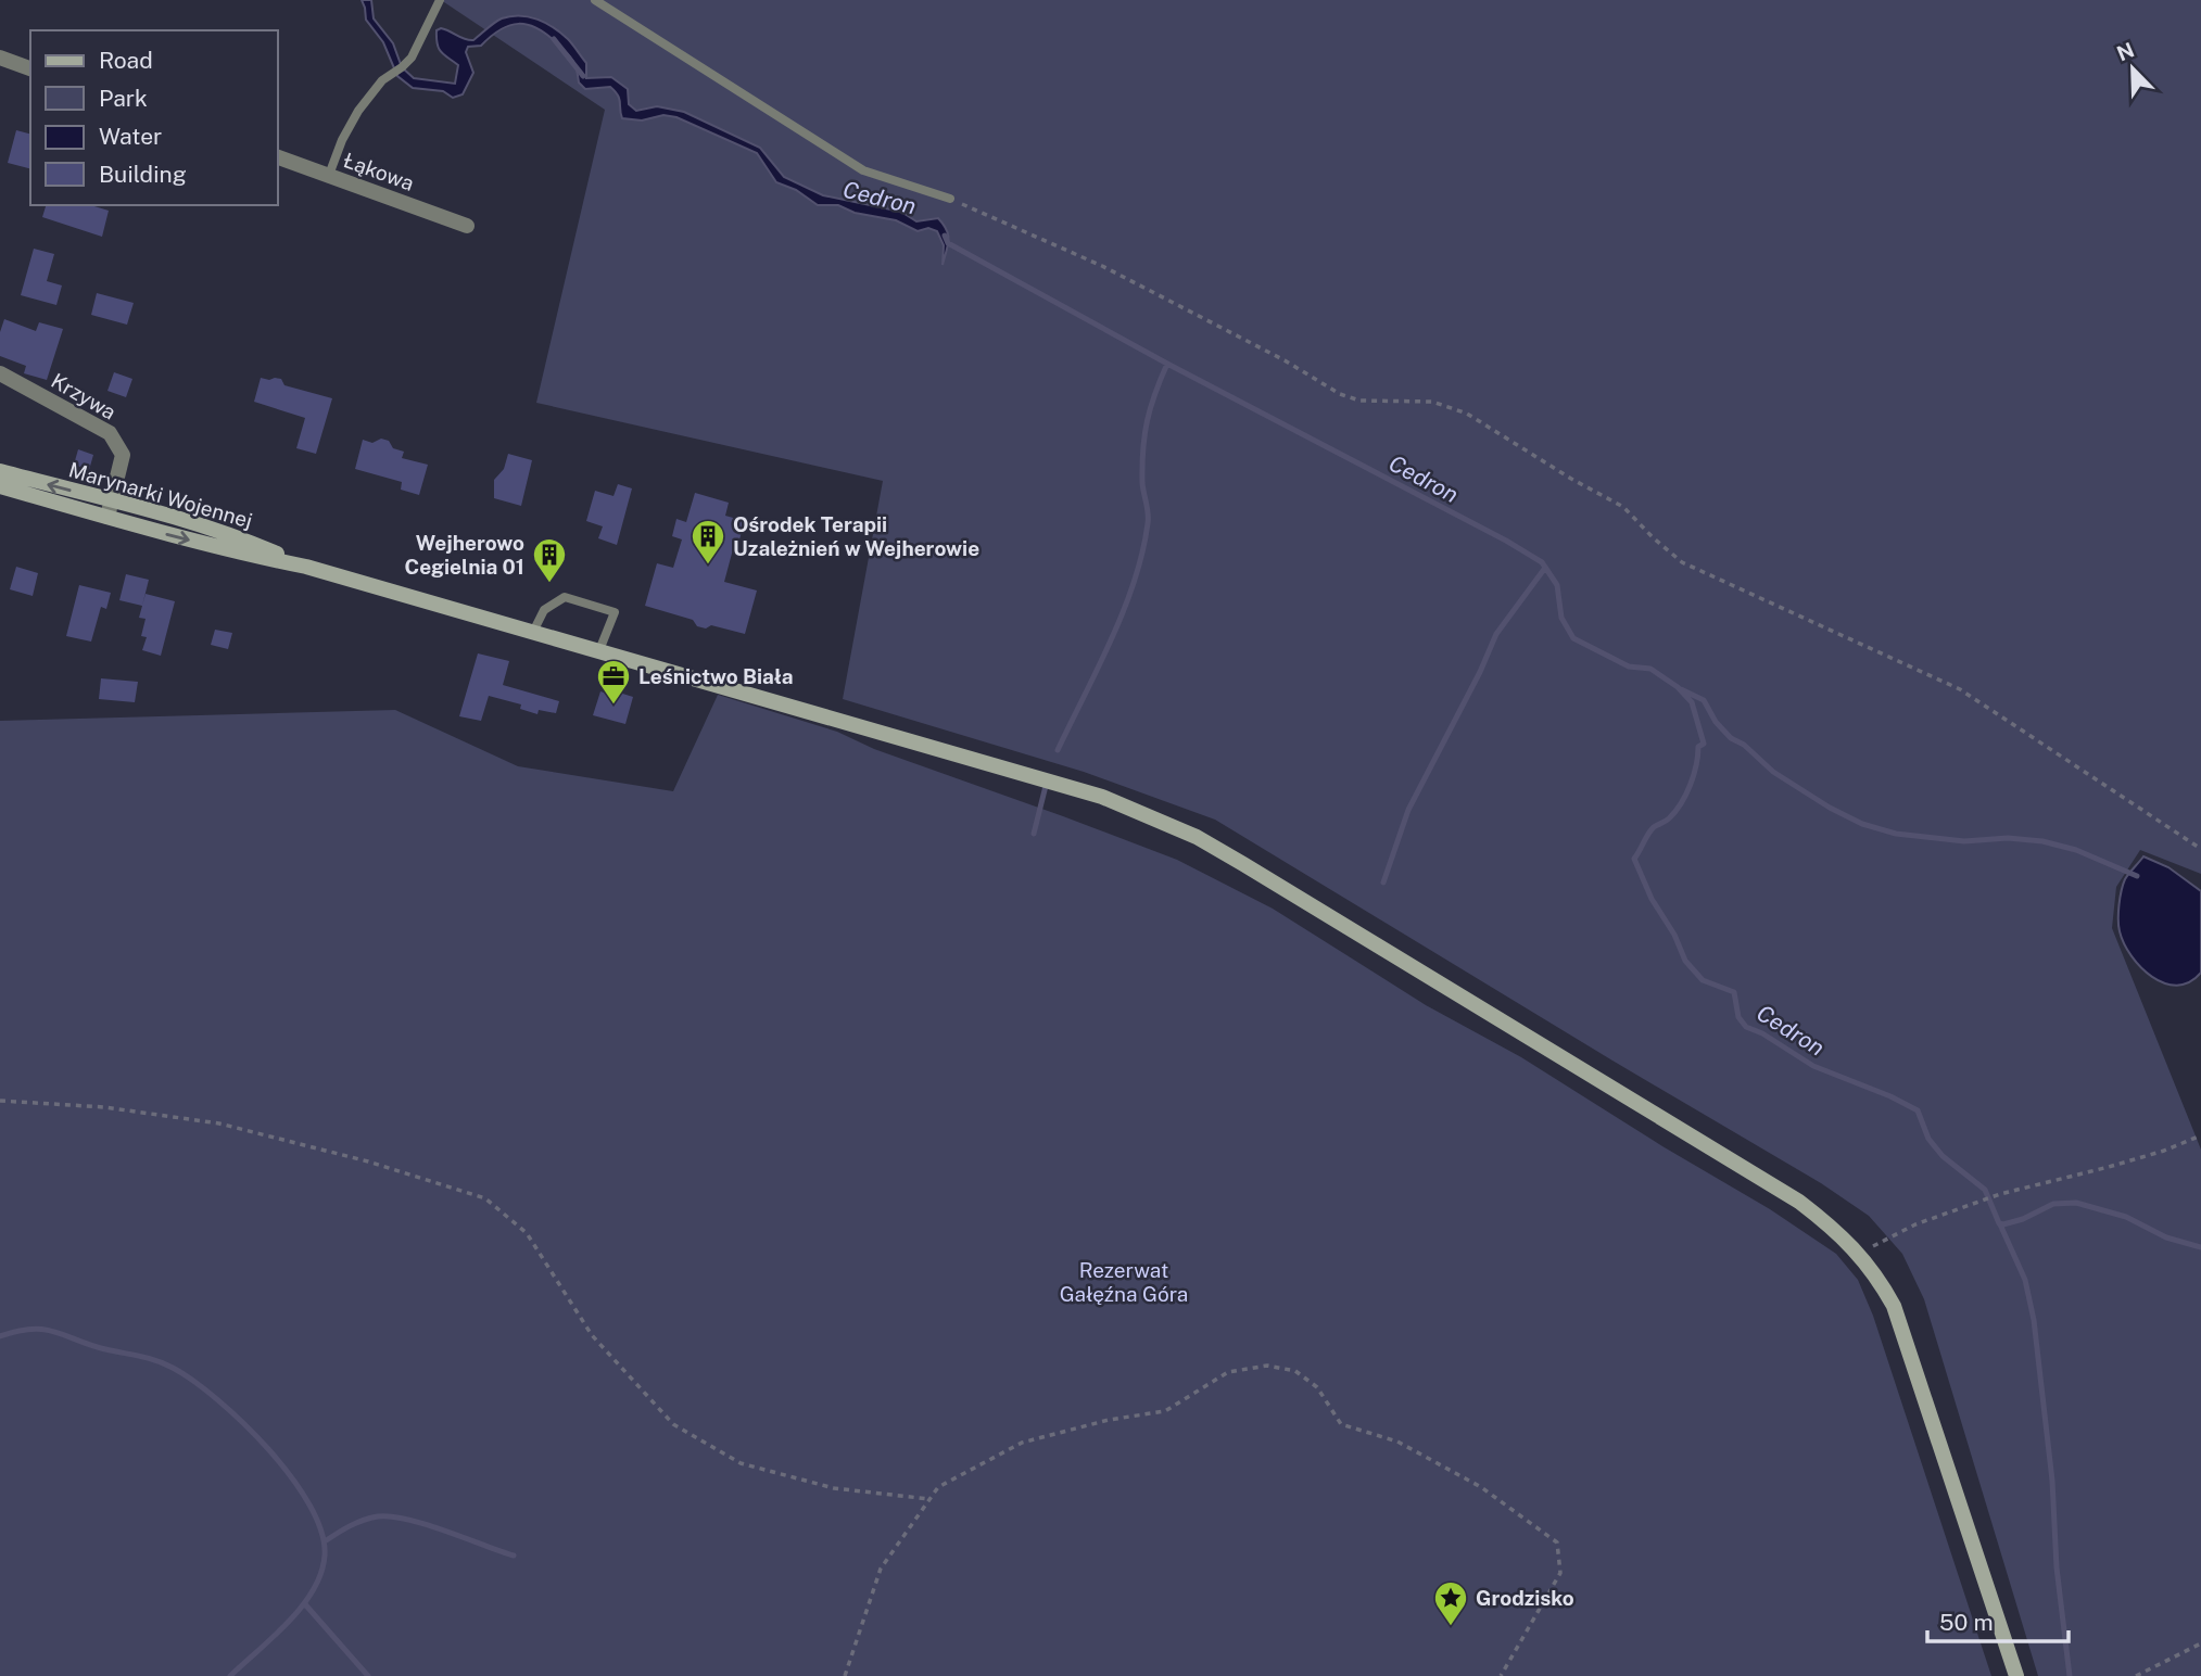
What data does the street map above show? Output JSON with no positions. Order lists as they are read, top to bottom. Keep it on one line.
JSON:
{"streets":{"main road":["Marynarki Wojennej"],"street":["Łąkowa","Krzywa"]},"crossings":[["Krzywa","Marynarki Wojennej"]],"water":["Cedron"],"parks":["Rezerwat Gałęźna Góra"],"places":{"building":["Ośrodek Terapii Uzależnień w Wejherowie","Wejherowo Cegielnia 01"],"office":["Leśnictwo Biała"],"place":["Grodzisko"]},"legend":["Road","Park","Water","Building"],"scale_bar":"50 m","north":"top left"}
